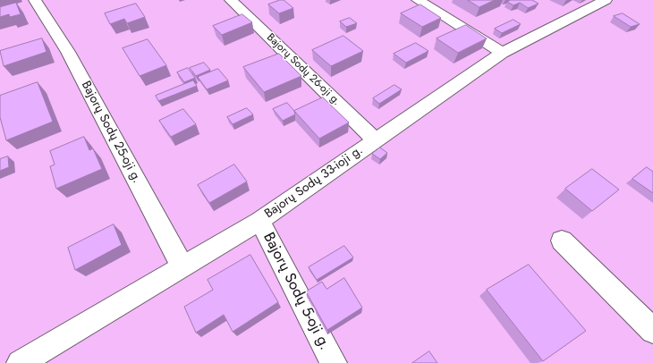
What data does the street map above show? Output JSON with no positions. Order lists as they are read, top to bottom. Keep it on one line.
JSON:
{"streets":{"street":["Bajorų Sodų 26-oji g.","Bajorų Sodų 25-oji g.","Bajorų Sodų 33-ioji g.","Bajorų Sodų 5-oji g."]},"crossings":[["Bajorų Sodų 26-oji g.","Bajorų Sodų 33-ioji g."],["Bajorų Sodų 25-oji g.","Bajorų Sodų 33-ioji g."],["Bajorų Sodų 33-ioji g.","Bajorų Sodų 5-oji g."]]}
